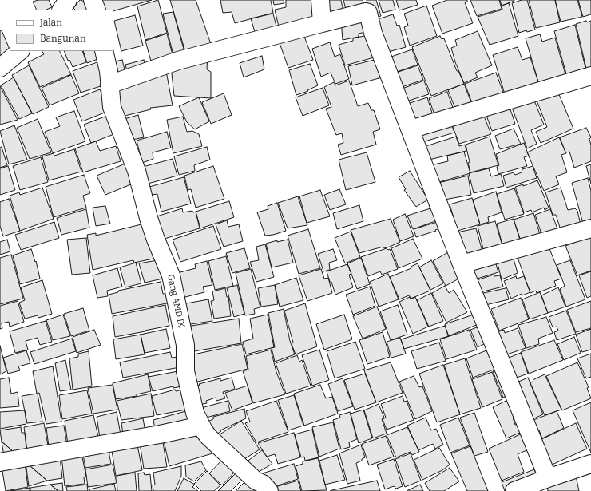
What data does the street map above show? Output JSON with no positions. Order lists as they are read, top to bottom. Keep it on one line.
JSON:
{"streets":{"street":["Gang AMD IX"]},"legend":["Jalan","Bangunan"]}
